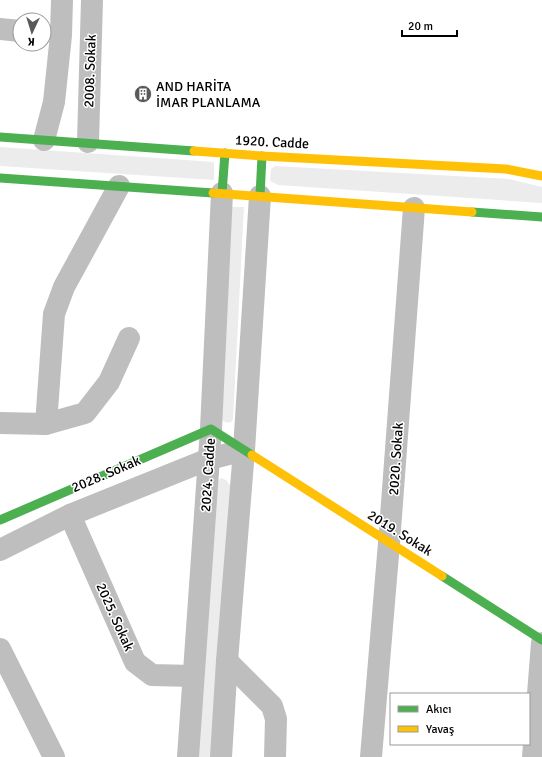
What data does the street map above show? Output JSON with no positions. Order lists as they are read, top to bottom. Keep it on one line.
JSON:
{"streets":{"main road":["1920. Cadde","2028. Sokak","2019. Sokak"],"street":["2008. Sokak","2020. Sokak","2024. Cadde","2025. Sokak"]},"crossings":[["2008. Sokak","1920. Cadde"],["2020. Sokak","2019. Sokak"],["2028. Sokak","2024. Cadde"],["2028. Sokak","2019. Sokak"],["2028. Sokak","2025. Sokak"],["2024. Cadde","2019. Sokak"],["2024. Cadde","2025. Sokak"]],"places":{"building":["AND HARİTA İMAR PLANLAMA"]},"legend":["Akıcı","Yavaş"],"scale_bar":"20 m","north":"bottom"}
